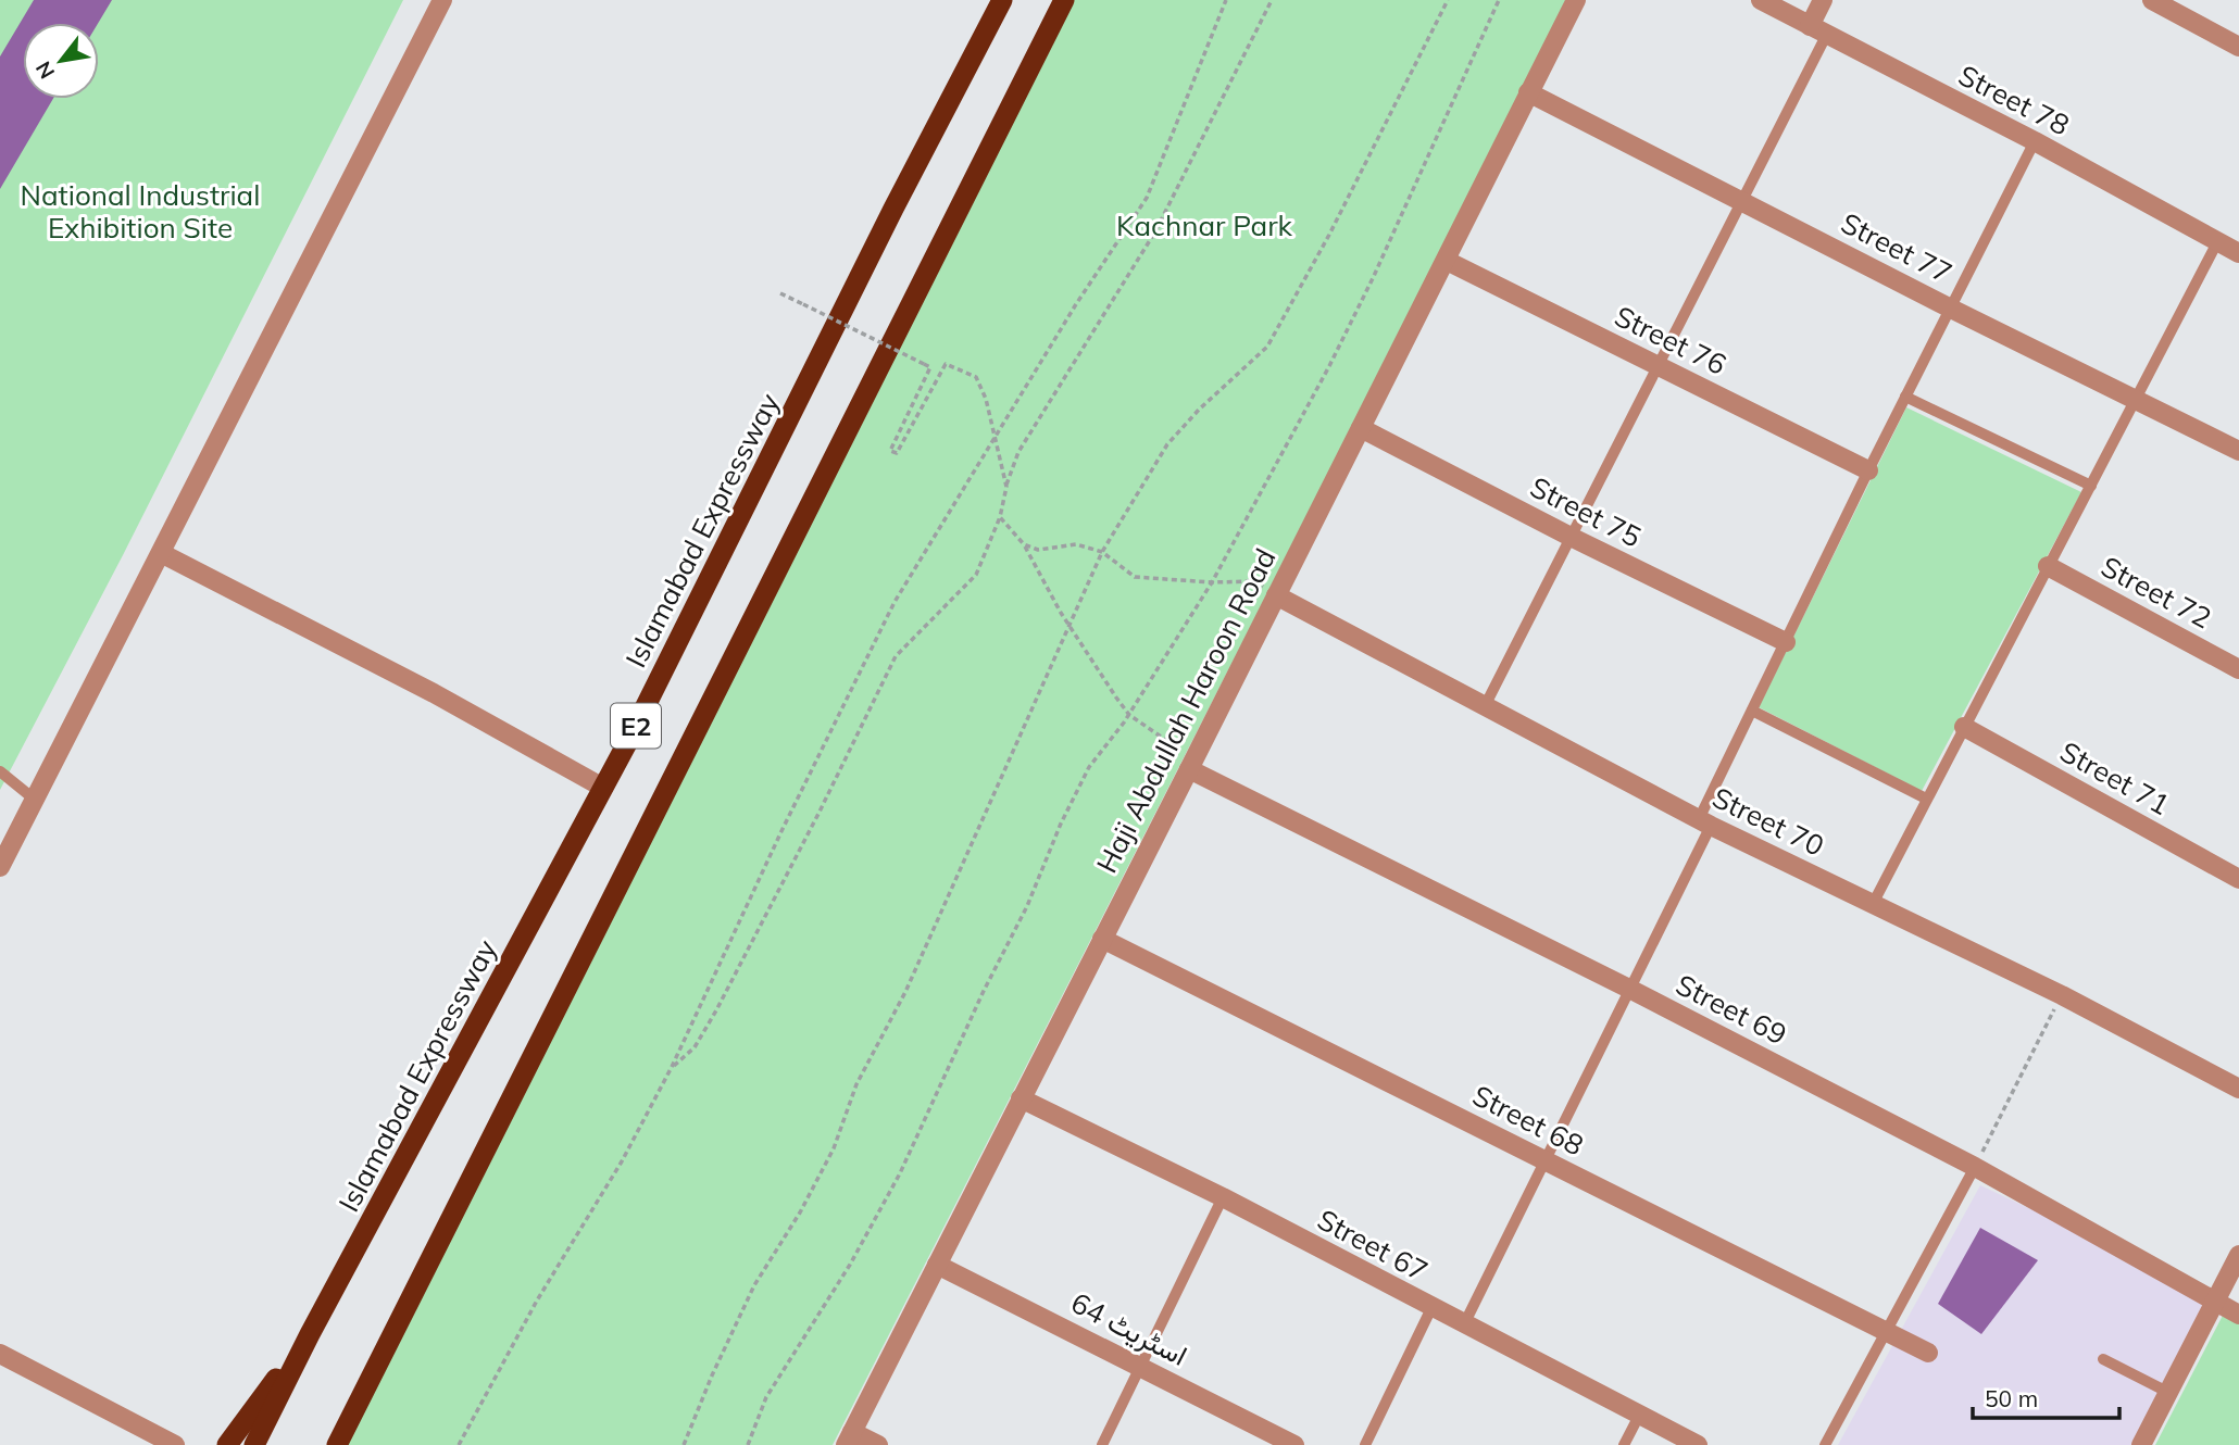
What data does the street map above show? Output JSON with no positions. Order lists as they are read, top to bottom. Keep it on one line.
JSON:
{"streets":{"highway":["Islamabad Expressway","E2"],"street":["Street 78","Street 77","Street 76","Street 75","Street 72","Haji Abdullah Haroon Road","Street 71","Street 70","Street 69","Street 68","Street 67","اسٹریٹ 64"]},"crossings":[["Street 77","Haji Abdullah Haroon Road"],["Street 76","Haji Abdullah Haroon Road"],["Street 75","Haji Abdullah Haroon Road"],["Haji Abdullah Haroon Road","Street 70"],["Haji Abdullah Haroon Road","Street 69"],["Haji Abdullah Haroon Road","Street 68"],["Haji Abdullah Haroon Road","Street 67"],["Haji Abdullah Haroon Road","اسٹریٹ 64"]],"parks":["National Industrial Exhibition Site","Kachnar Park"],"scale_bar":"50 m","north":"bottom left"}
